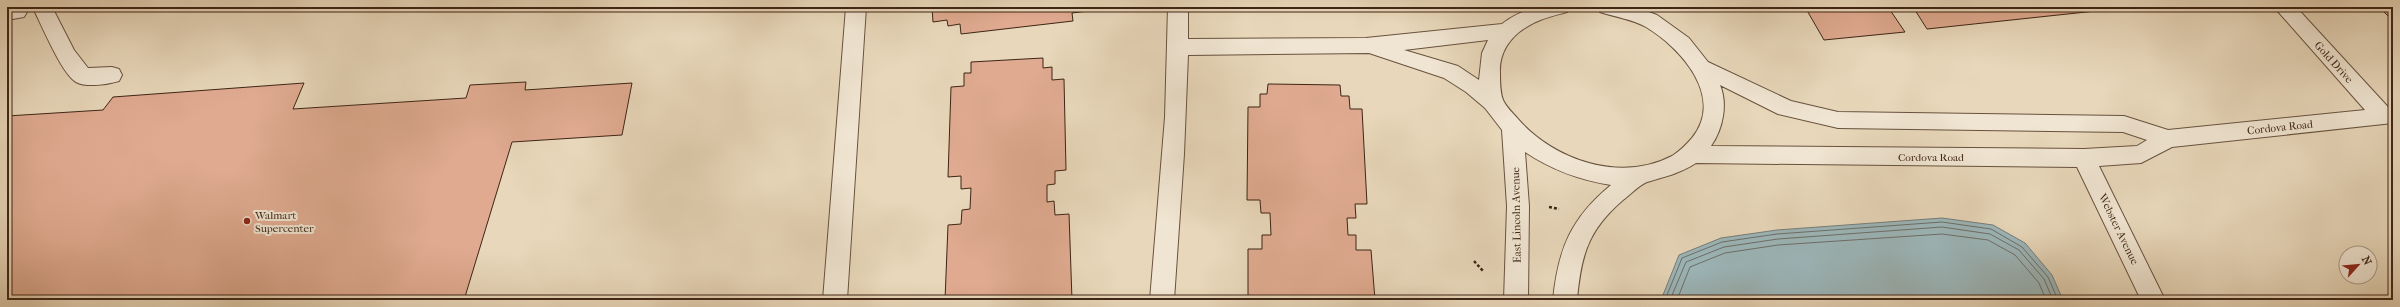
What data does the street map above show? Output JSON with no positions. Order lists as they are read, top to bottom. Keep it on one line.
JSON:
{"streets":{"street":["Gold Drive","Cordova Road","East Lincoln Avenue","Webster Avenue"]},"crossings":[["Gold Drive","Cordova Road"],["Cordova Road","Webster Avenue"]],"places":["Walmart Supercenter"],"north":"top right"}
